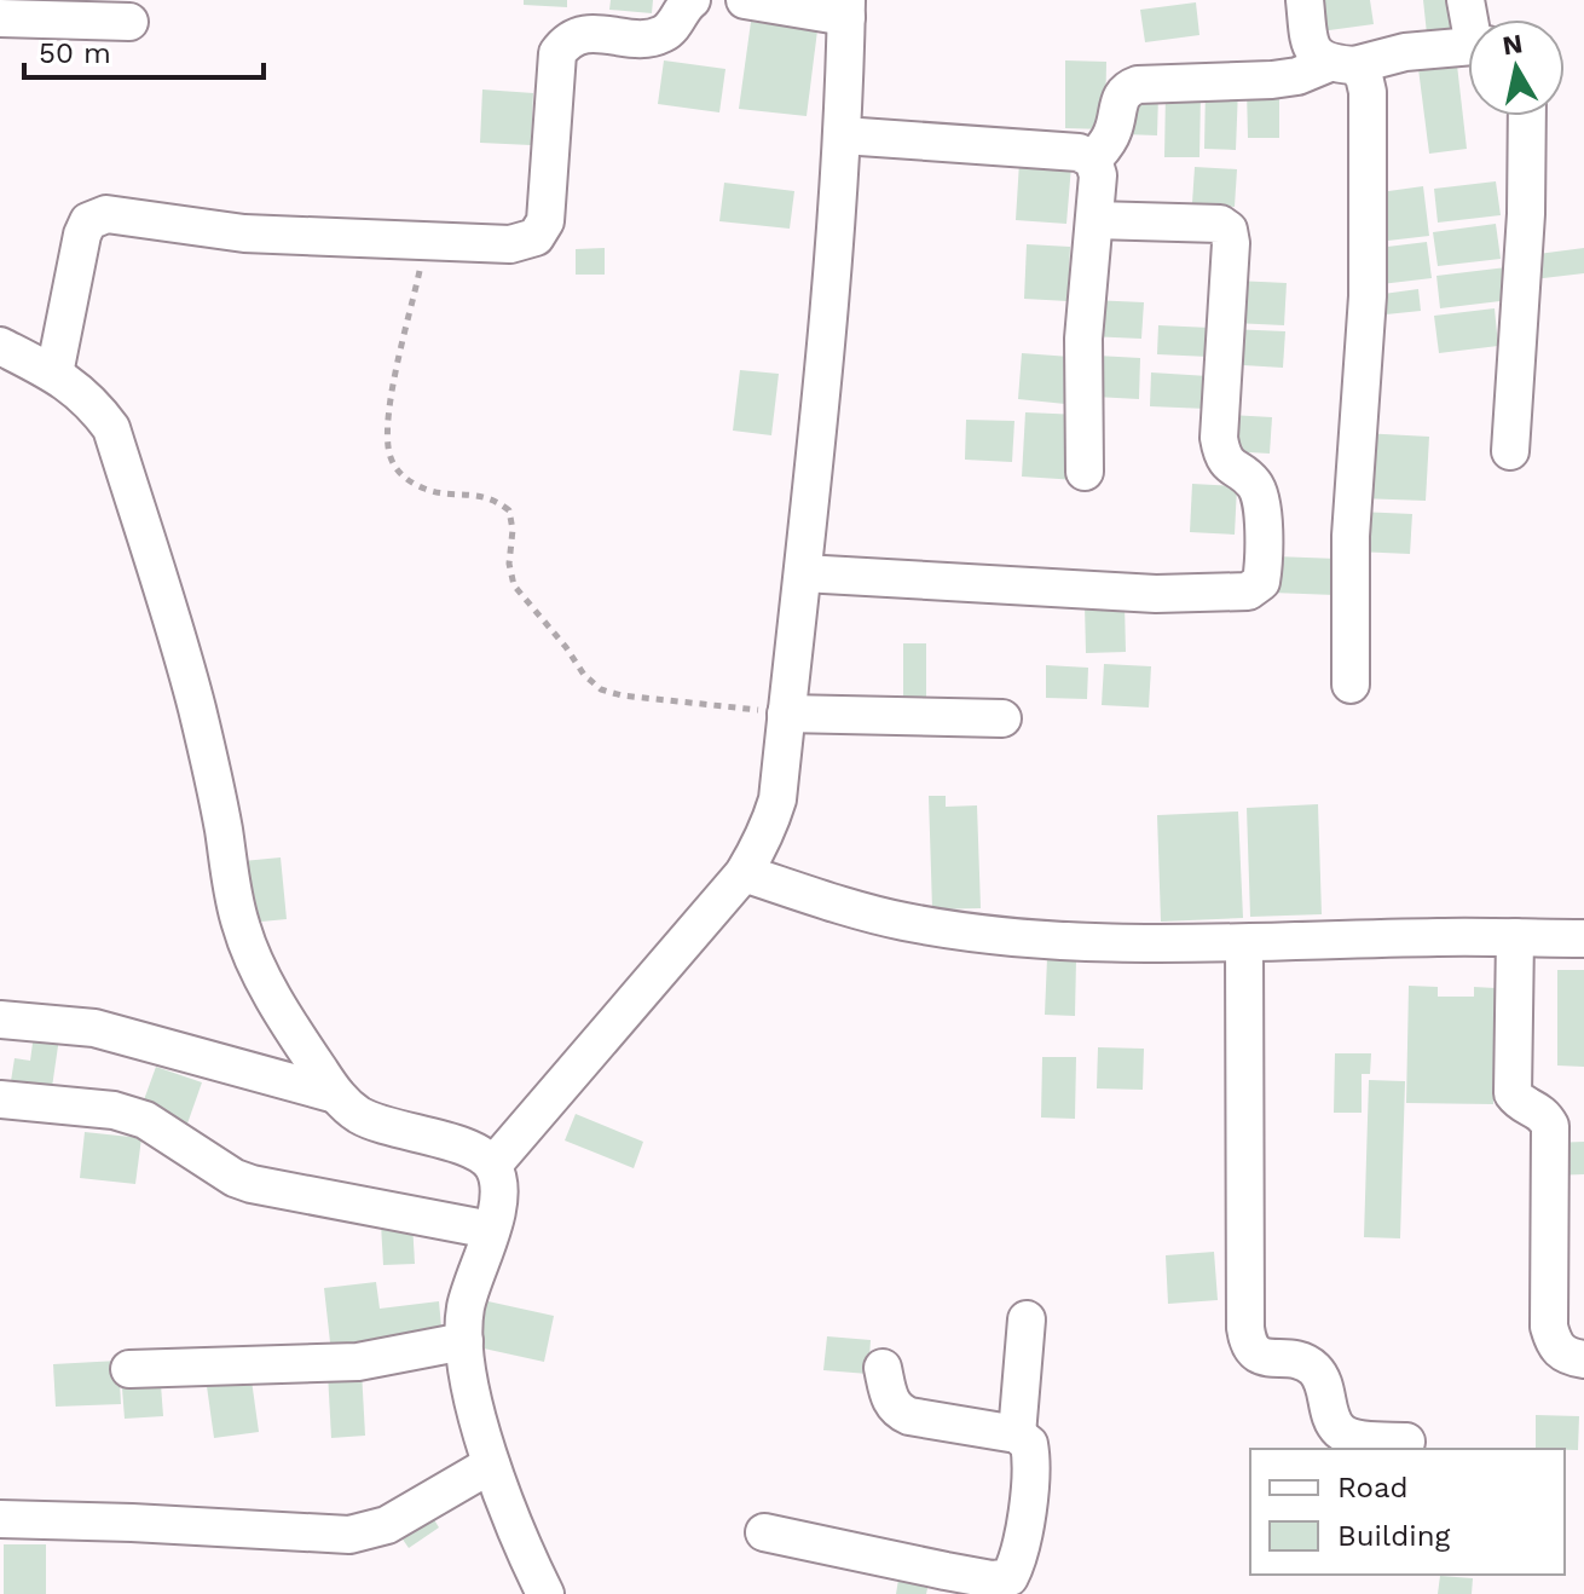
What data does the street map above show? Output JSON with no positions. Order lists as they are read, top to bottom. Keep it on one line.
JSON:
{"legend":["Road","Building"],"scale_bar":"50 m","north":"top"}
